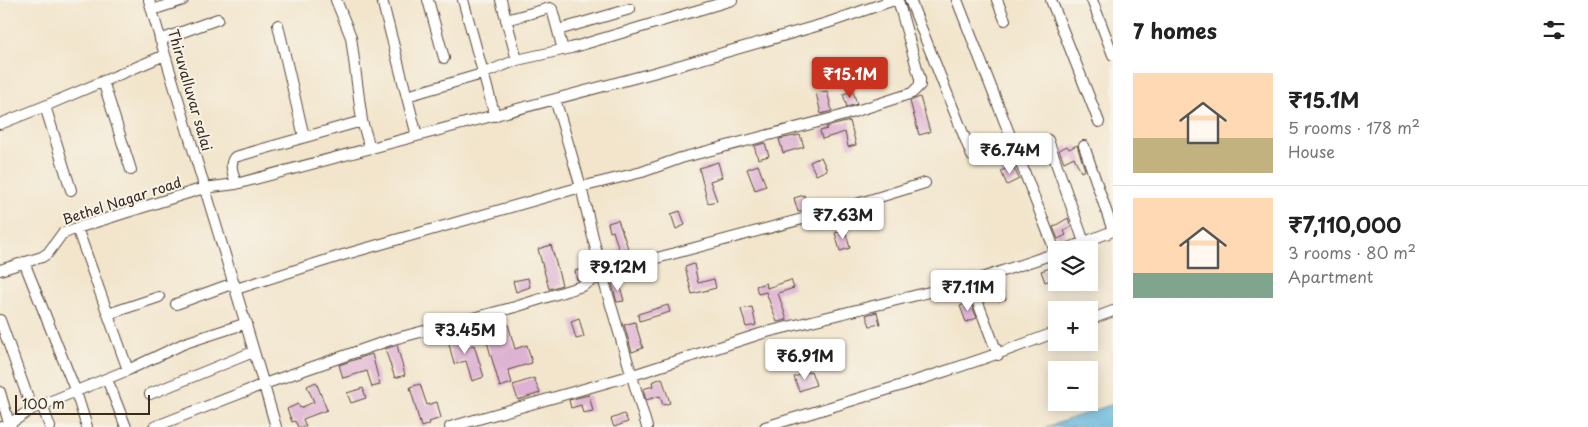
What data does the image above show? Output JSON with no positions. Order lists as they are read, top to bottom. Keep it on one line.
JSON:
{"streets":{"street":["Thiruvalluvar salai","Bethel Nagar road"]},"crossings":[["Thiruvalluvar salai","Bethel Nagar road"]],"scale_bar":"100 m","page":{"heading":"7 homes","price":["₹15.1M","₹6.74M","₹7.63M","₹9.12M","₹7.11M","₹3.45M","₹6.91M"],"list":[{"name":"₹15.1M","note":"5 rooms · 178 m² · House"},{"name":"₹7,110,000","note":"3 rooms · 80 m² · Apartment"}],"map_buttons":["+","−"],"scale":"100 m"}}
